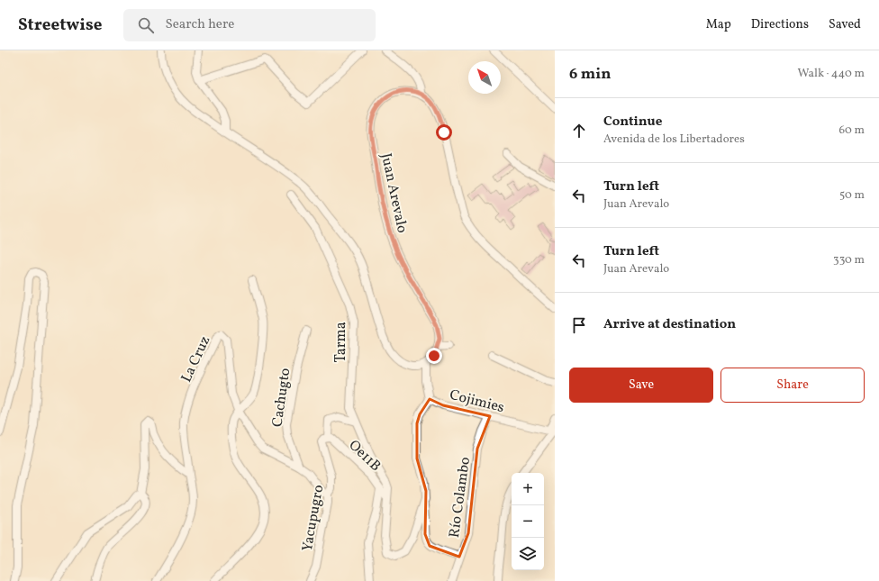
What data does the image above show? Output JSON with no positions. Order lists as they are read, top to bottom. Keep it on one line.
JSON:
{"streets":{"street":["Juan Arevalo","Tarma","La Cruz","Cachugto","Cojimies","Oe11B","Río Colambo","Yacupugro"]},"crossings":[["Tarma","Oe11B"],["Tarma","Yacupugro"],["Cojimies","Río Colambo"],["Oe11B","Yacupugro"]],"north":"top left","page":{"header":"Streetwise","search":"Search here","nav":["Map","Directions","Saved"],"heading":["6 min","Walk · 440 m"],"list":[["Continue","Avenida de los Libertadores","60 m"],["Turn left","Juan Arevalo","50 m"],["Turn left","Juan Arevalo","330 m"],"Arrive at destination"],"buttons":["Save","Share"],"map_buttons":["+","−"]}}
